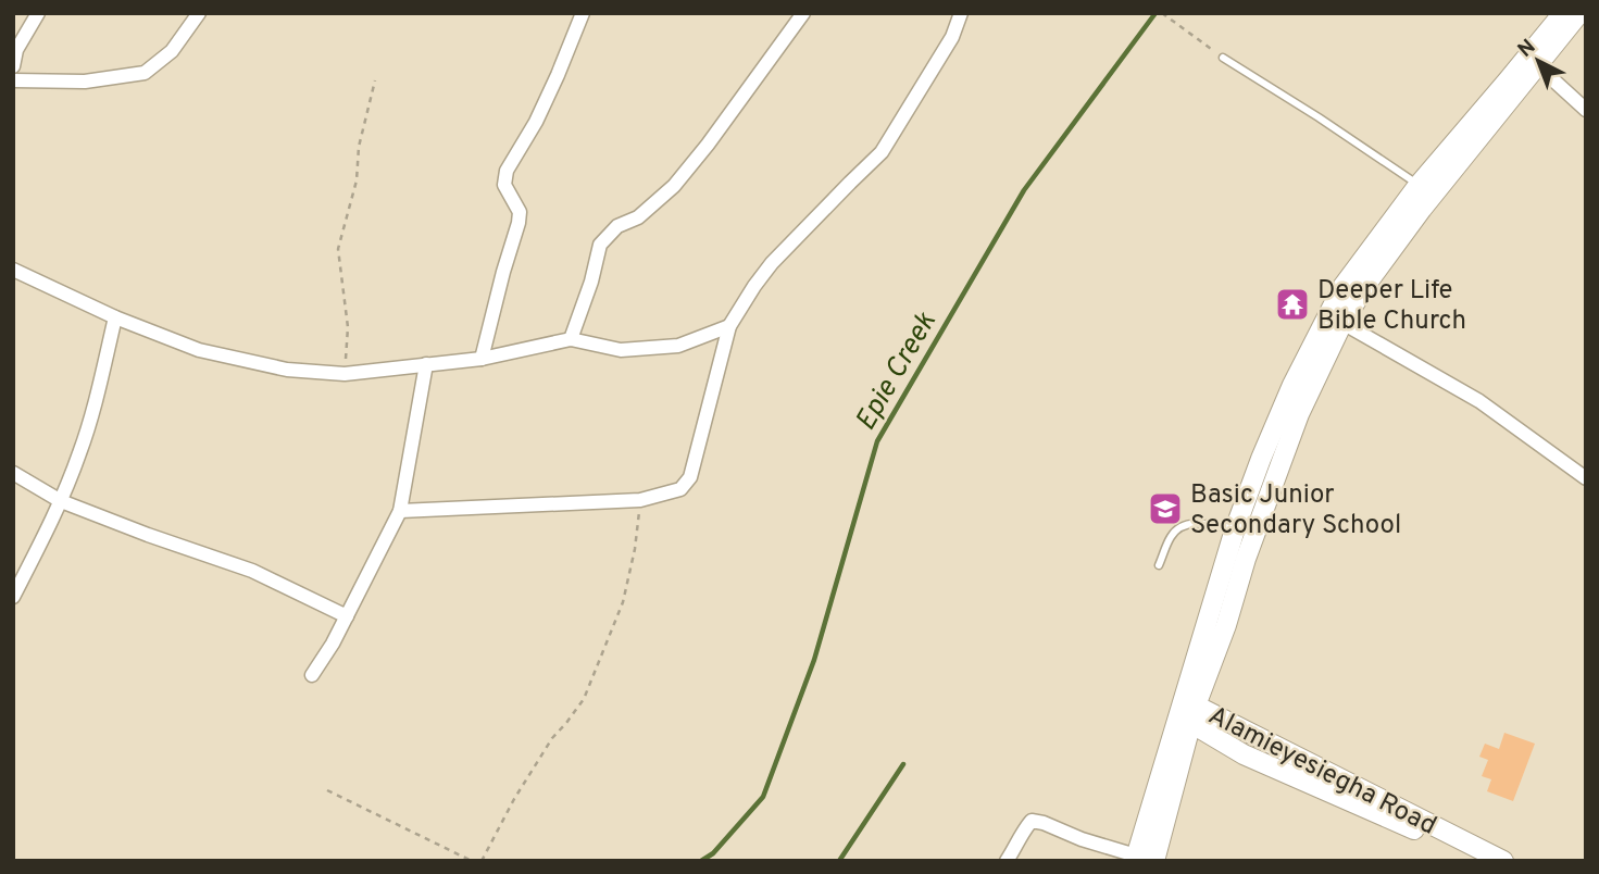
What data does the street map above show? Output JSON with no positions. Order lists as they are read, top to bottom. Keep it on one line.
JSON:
{"streets":{"main road":["Alamieyesiegha Road"]},"water":["Epie Creek"],"places":{"temple":["Deeper Life Bible Church"],"school or university":["Basic Junior Secondary School"]},"north":"top left"}
